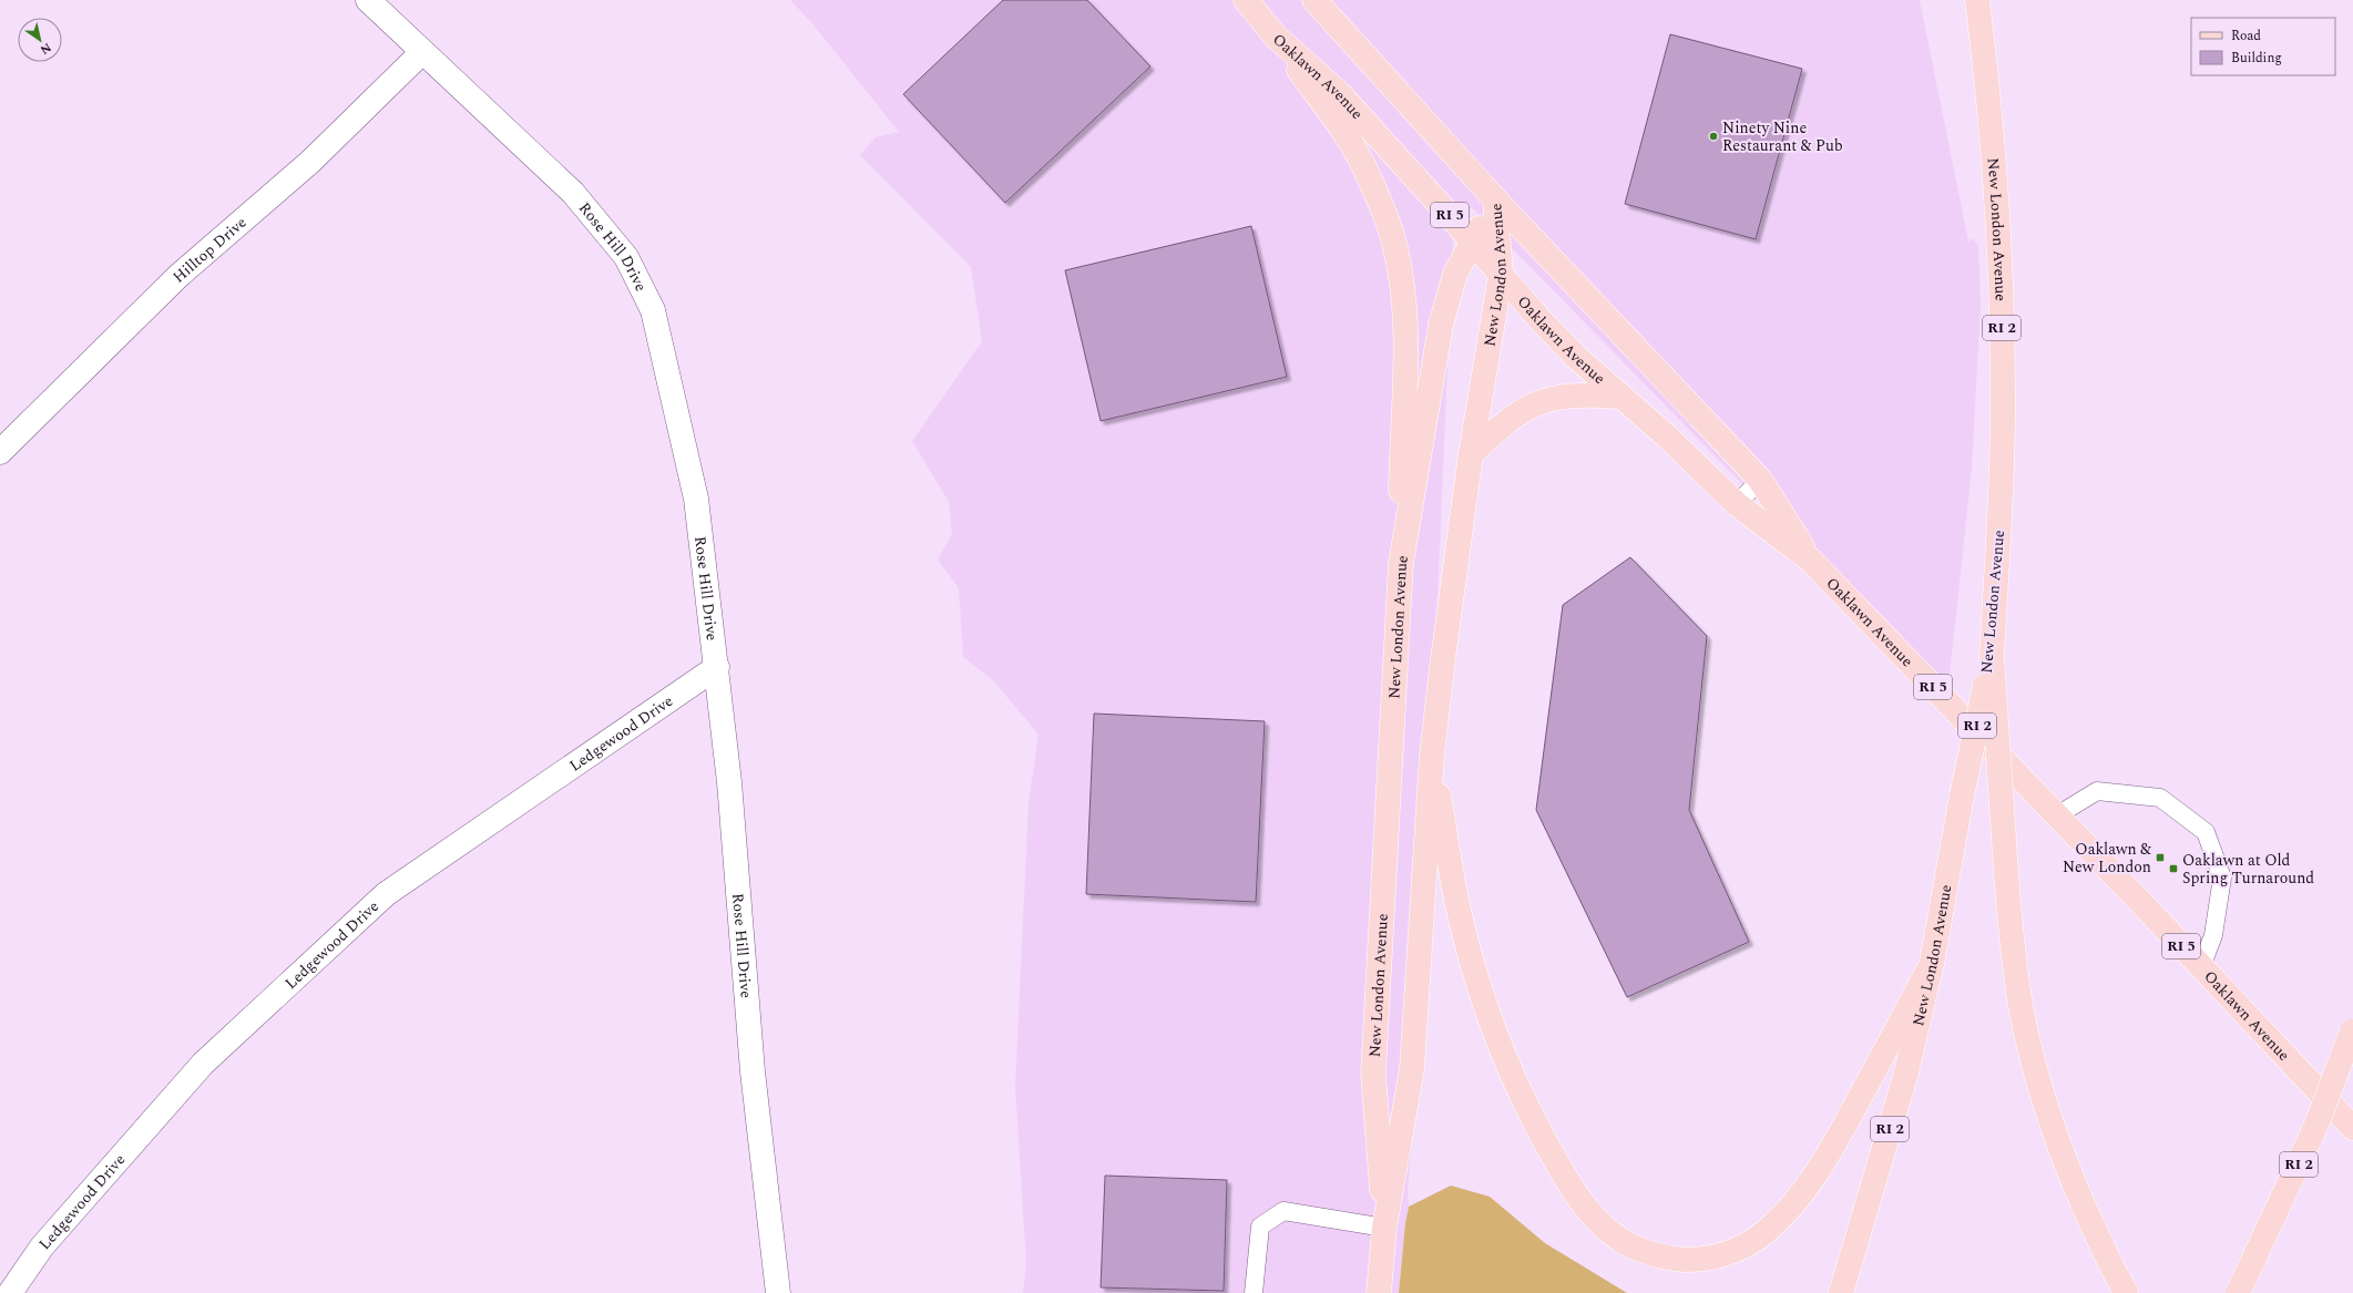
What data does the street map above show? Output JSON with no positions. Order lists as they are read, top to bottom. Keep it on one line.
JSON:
{"streets":{"main road":["Oaklawn Avenue","RI 5","New London Avenue","RI 2"],"street":["Rose Hill Drive","Hilltop Drive","Ledgewood Drive"]},"crossings":[["Oaklawn Avenue","New London Avenue"],["Rose Hill Drive","Hilltop Drive"],["Rose Hill Drive","Ledgewood Drive"]],"places":{"other":["Ninety Nine Restaurant & Pub"],"transit":["Oaklawn & New London","Oaklawn at Old Spring Turnaround"]},"legend":["Road","Building"],"north":"bottom right"}
